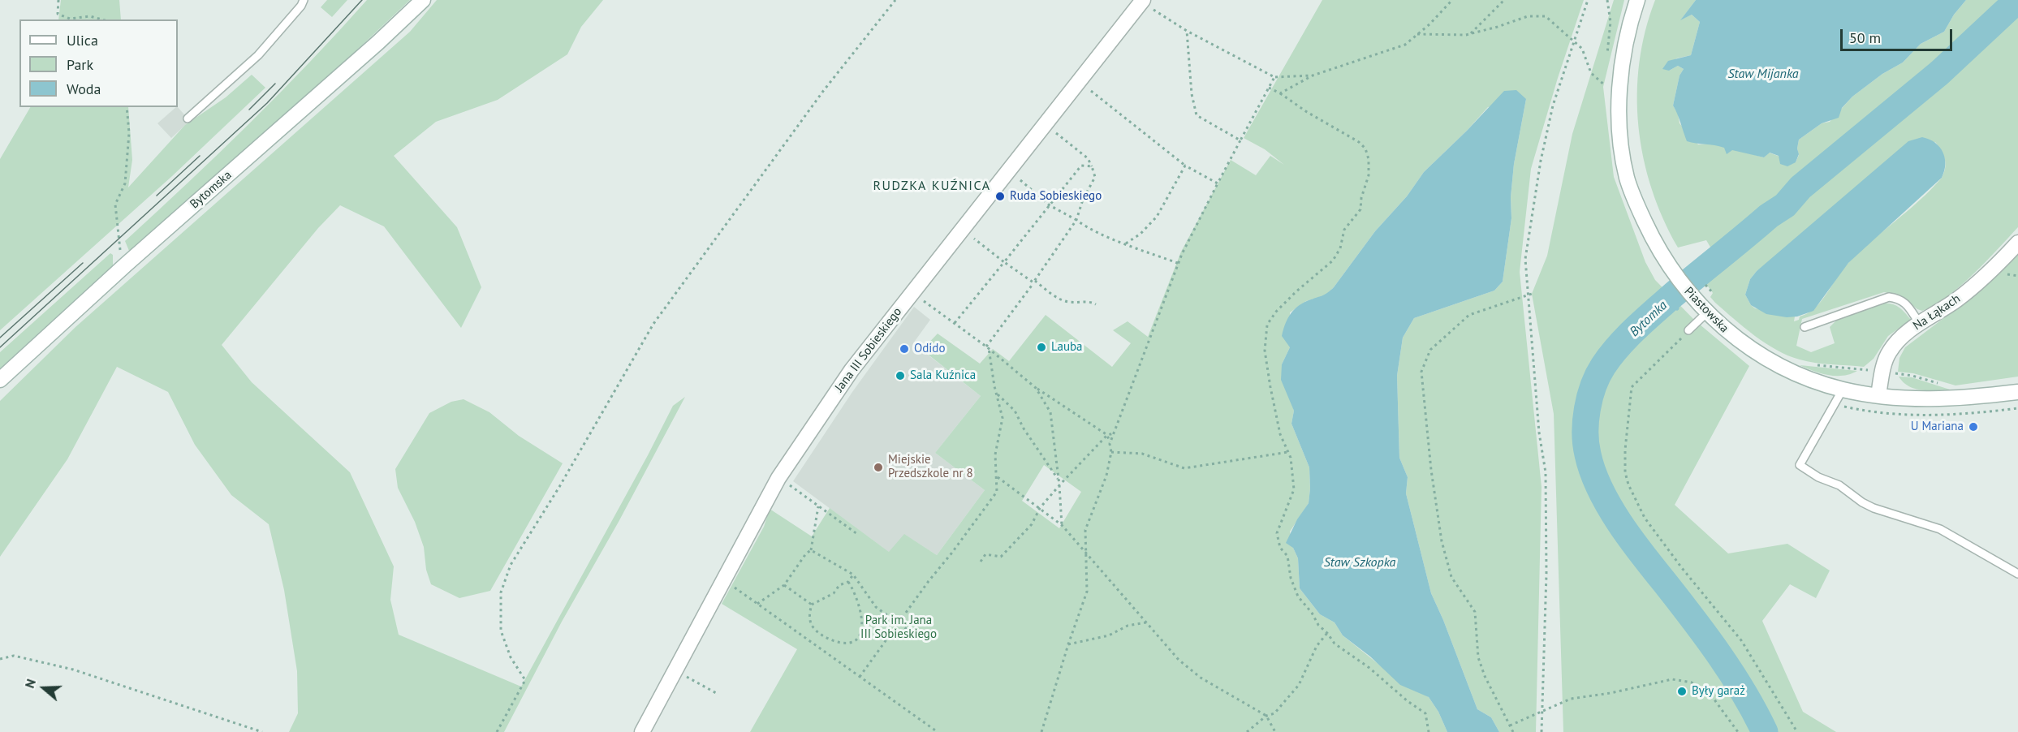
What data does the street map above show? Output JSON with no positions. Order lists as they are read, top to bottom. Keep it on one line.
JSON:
{"streets":{"street":["Bytomska","Piastowska","Na Łąkach","Jana III Sobieskiego"]},"crossings":[["Piastowska","Na Łąkach"]],"districts":["RUDZKA KUŹNICA"],"water":["Staw Mijanka","Bytomka","Staw Szkopka"],"parks":["Park im. Jana III Sobieskiego"],"places":["Ruda Sobieskiego","Lauba","Odido","Sala Kuźnica","U Mariana","Miejskie Przedszkole nr 8","Były garaż"],"legend":["Ulica","Park","Woda"],"scale_bar":"50 m","north":"left"}
